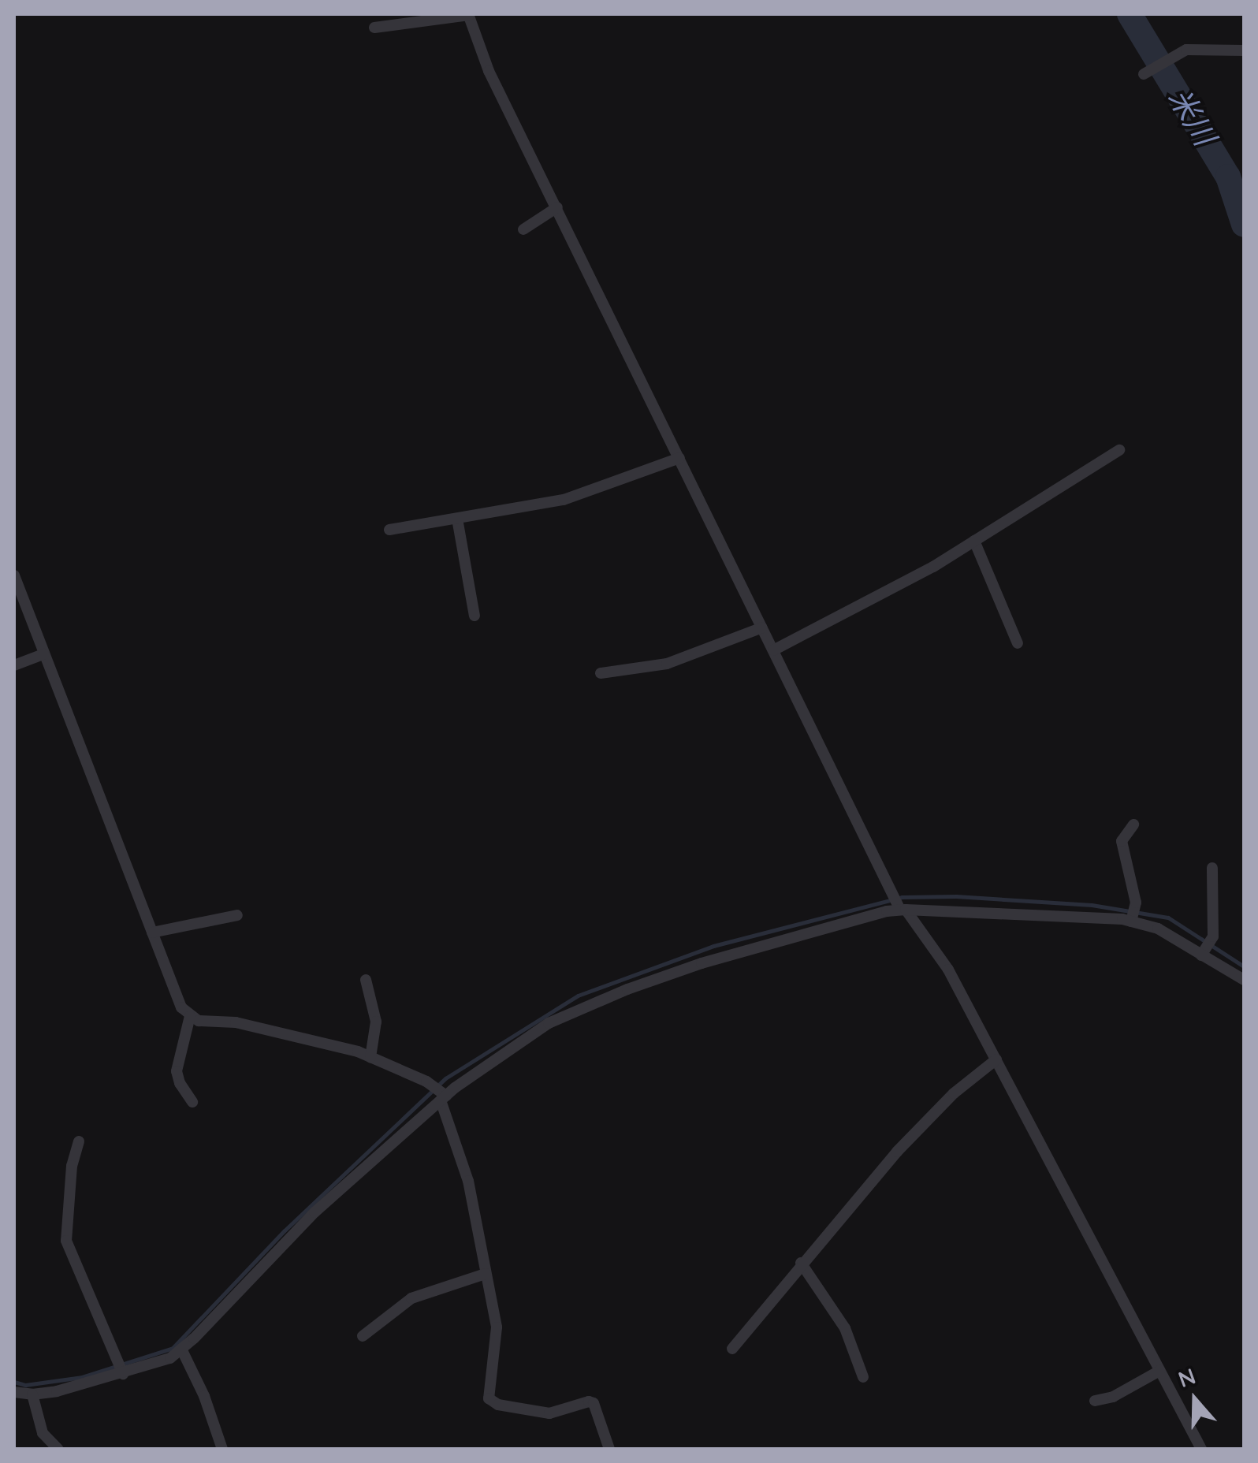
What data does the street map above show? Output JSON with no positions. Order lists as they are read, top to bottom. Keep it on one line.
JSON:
{"water":["米川"],"north":"top"}
